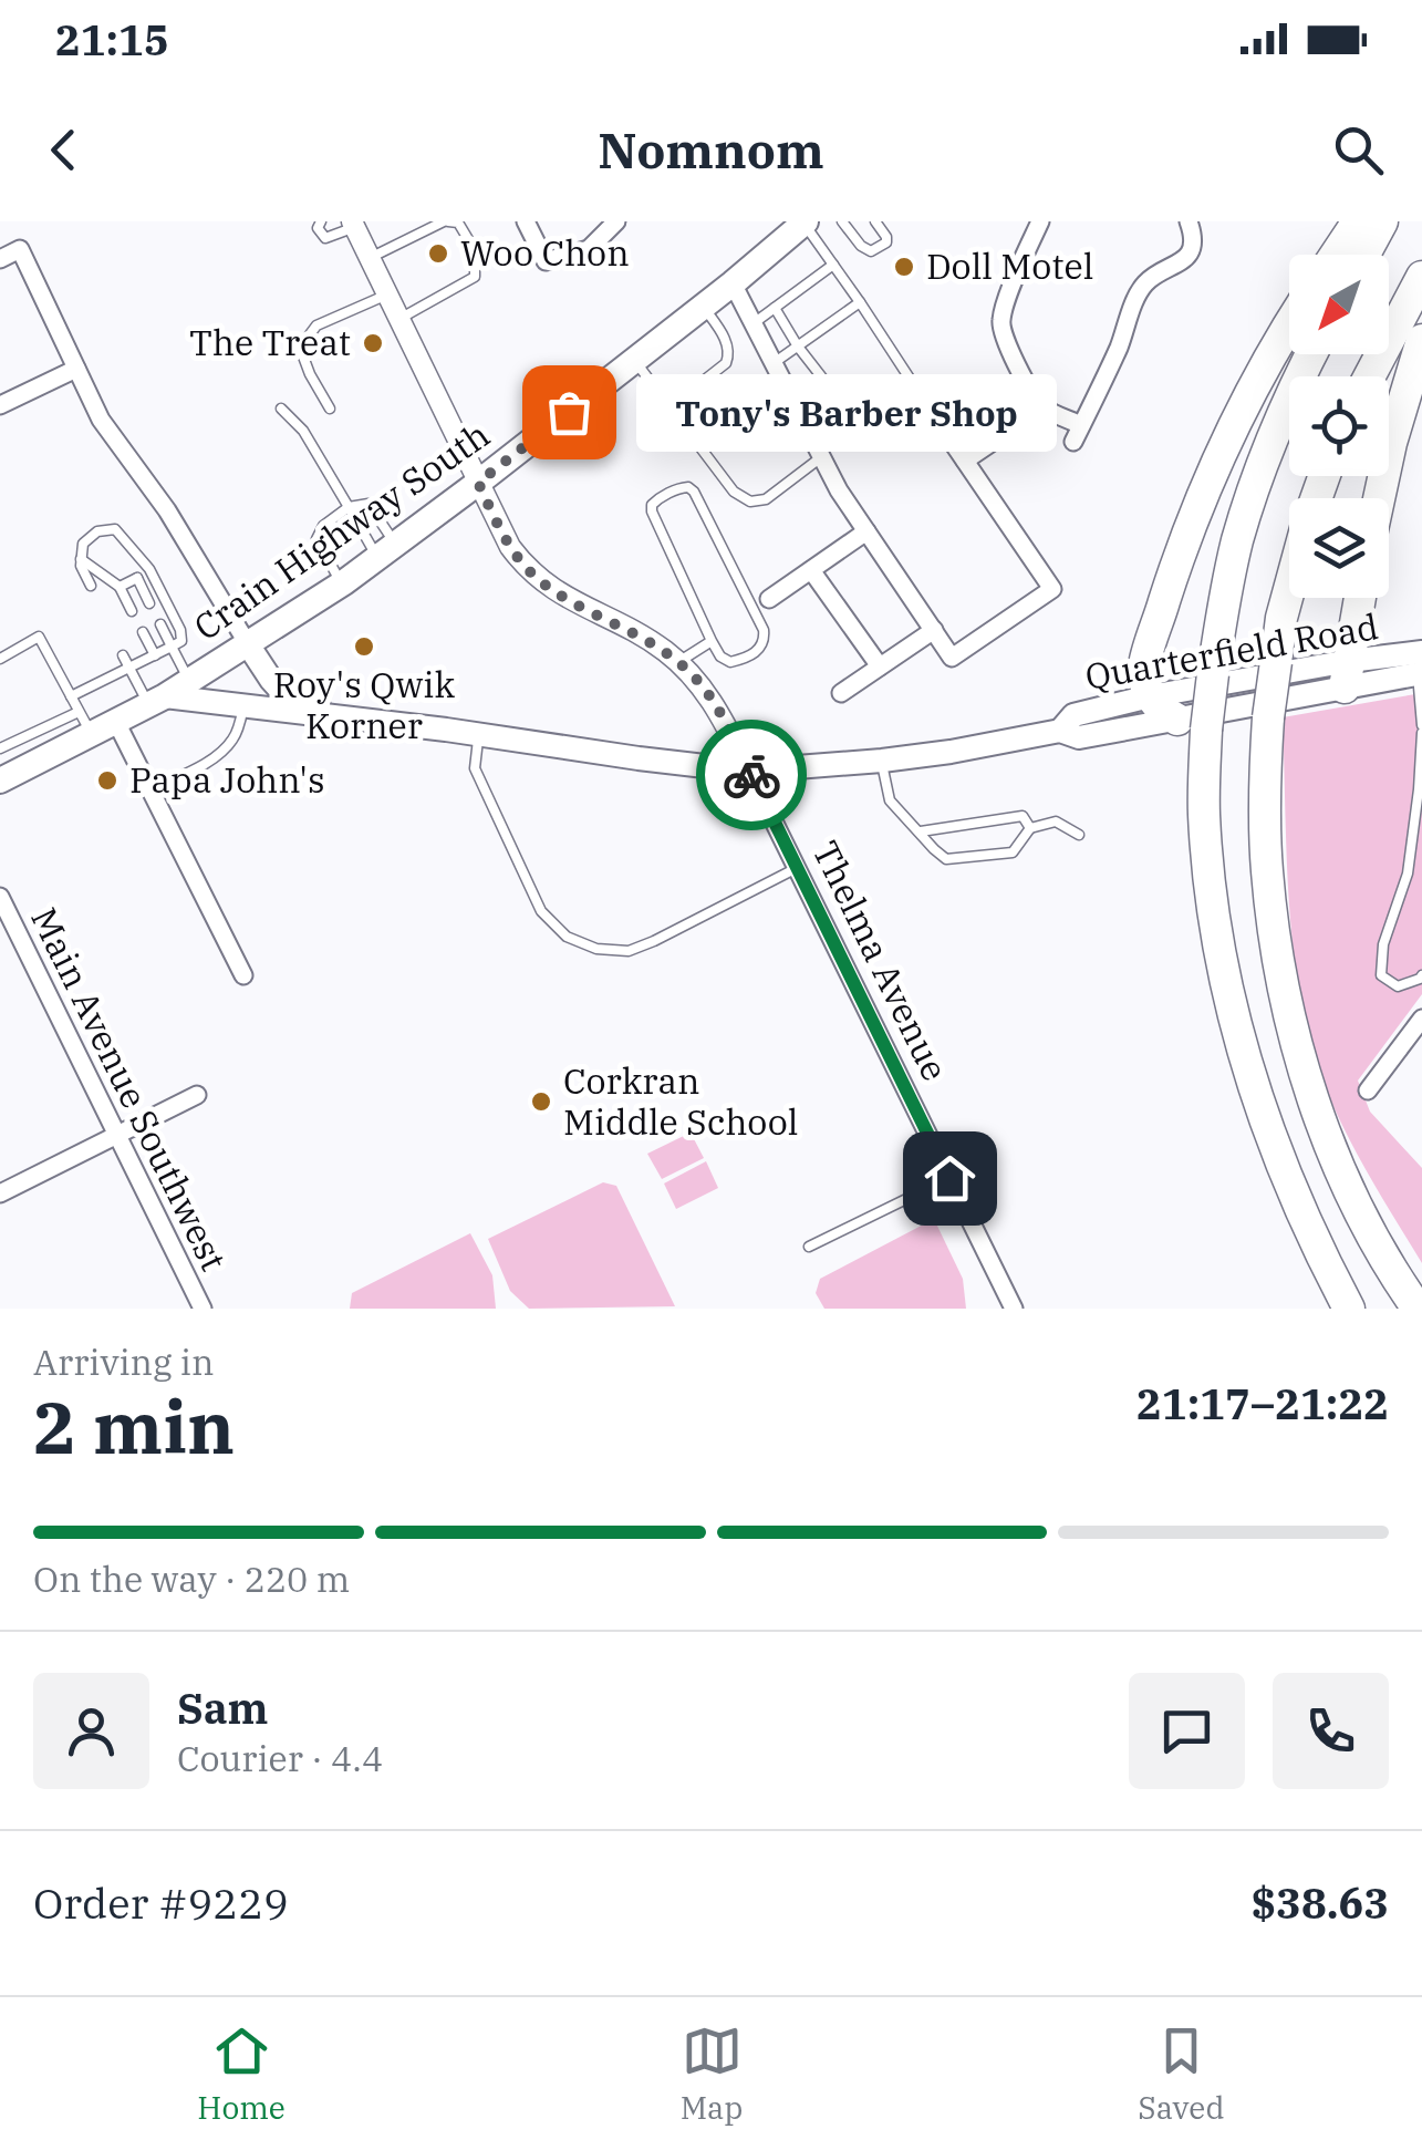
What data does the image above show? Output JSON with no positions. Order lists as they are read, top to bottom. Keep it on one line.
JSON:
{"streets":{"main road":["Crain Highway South","Quarterfield Road"],"street":["Thelma Avenue","Main Avenue Southwest"]},"crossings":[["Crain Highway South","Quarterfield Road"],["Crain Highway South","Thelma Avenue"],["Quarterfield Road","Thelma Avenue"]],"places":["Woo Chon","Doll Motel","The Treat","Tony's Barber Shop","Roy's Qwik Korner","Papa John's","Corkran Middle School"],"north":"bottom left","page":{"status":"21:15","header":"Nomnom","bubble":"Tony's Barber Shop","heading":["2 min","Arriving in","21:17–21:22"],"panel":["Sam","Courier · 4.4","Order #9229","$38.63"],"bar":"On the way · 220 m","tabs":["Home","Map","Saved"]}}
